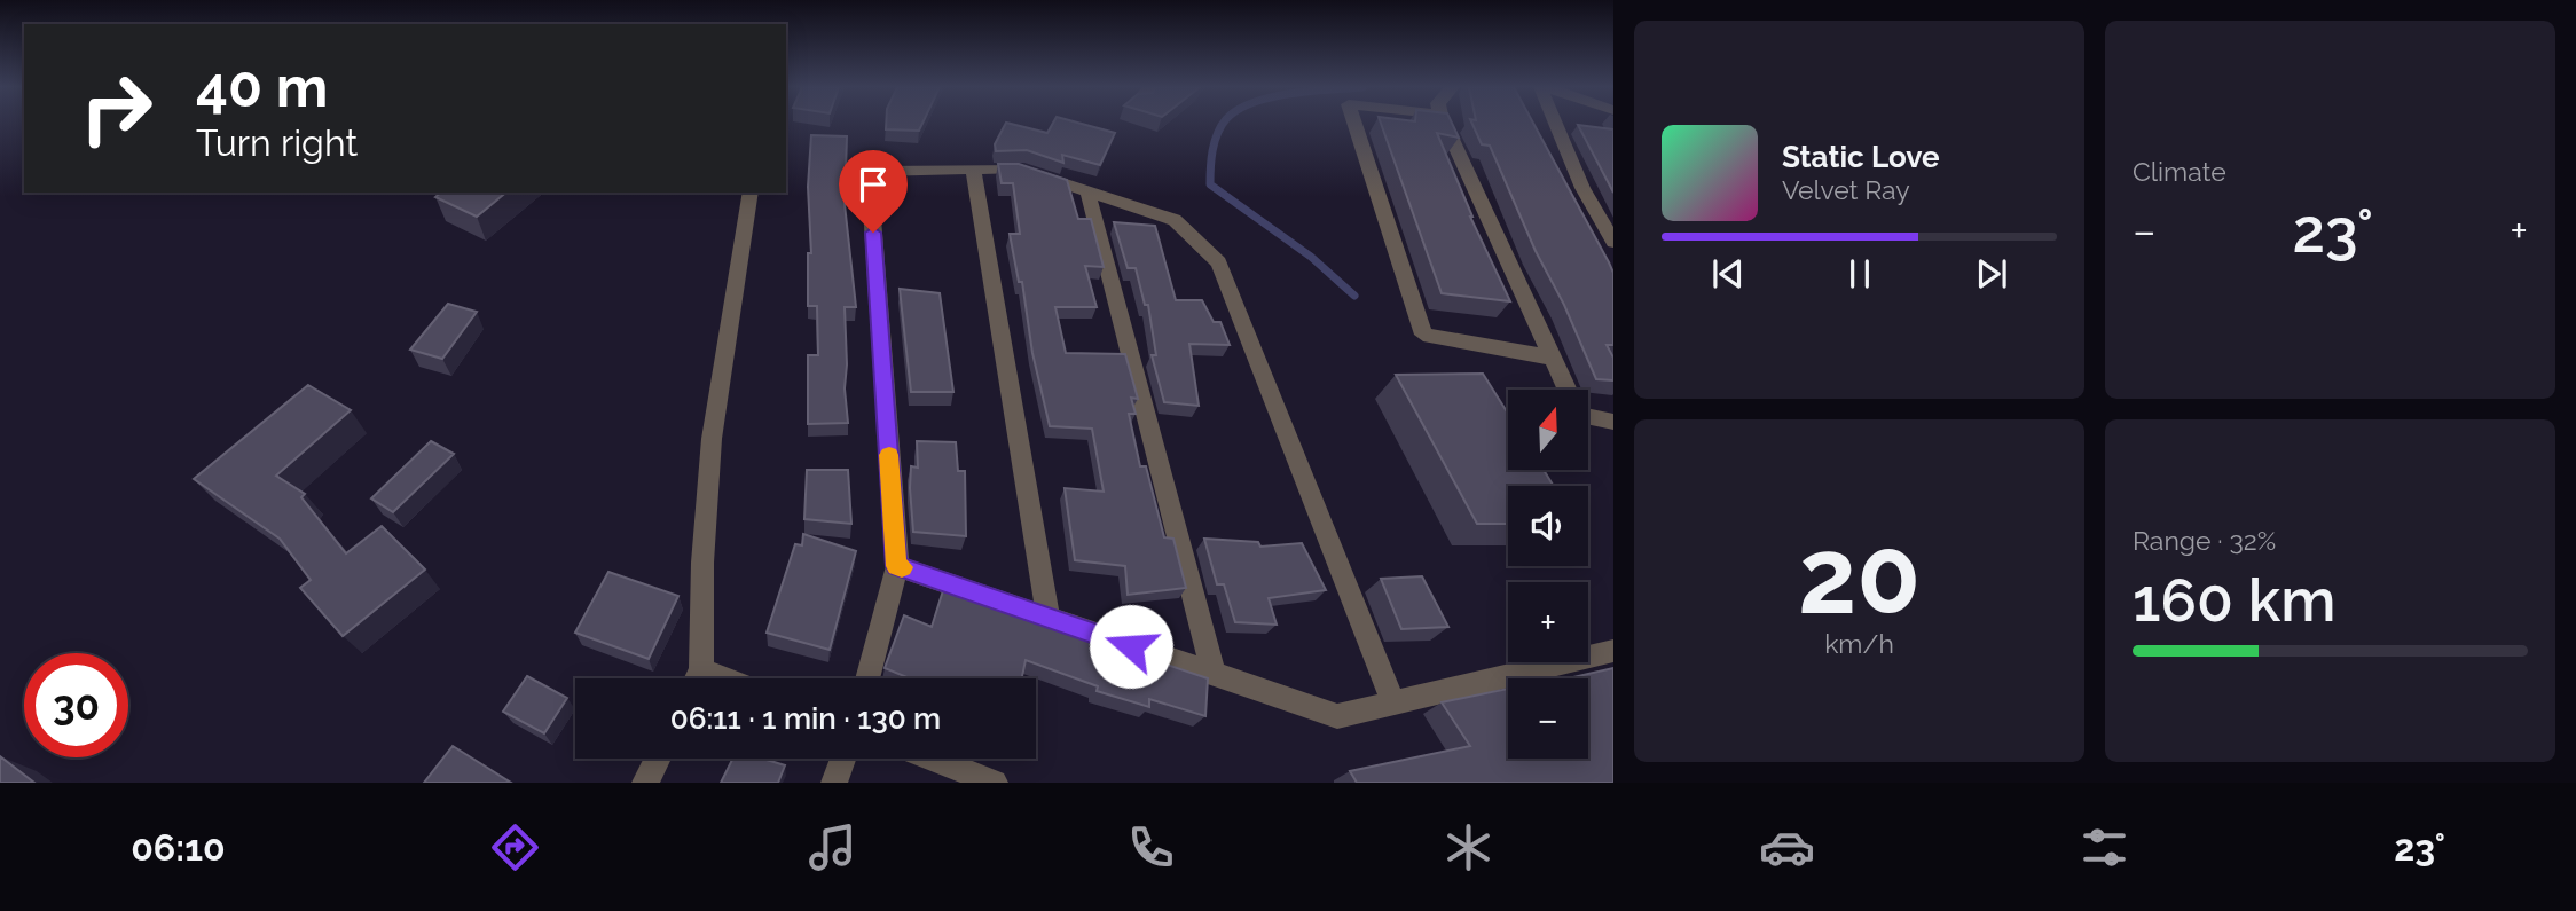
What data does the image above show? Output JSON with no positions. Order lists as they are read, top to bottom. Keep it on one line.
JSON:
{"north":"top","page":{"tile":["Climate",["20","km/h"],["Range · 32%","160 km"]],"turn":["40 m","Turn right"],"song":["Static Love","Velvet Ray"],"heat":["−","23°","+"],"map_buttons":["+","−"],"limit":"30","trip":"06:11 · 1 min · 130 m","tabs":["06:10","23°"]}}
